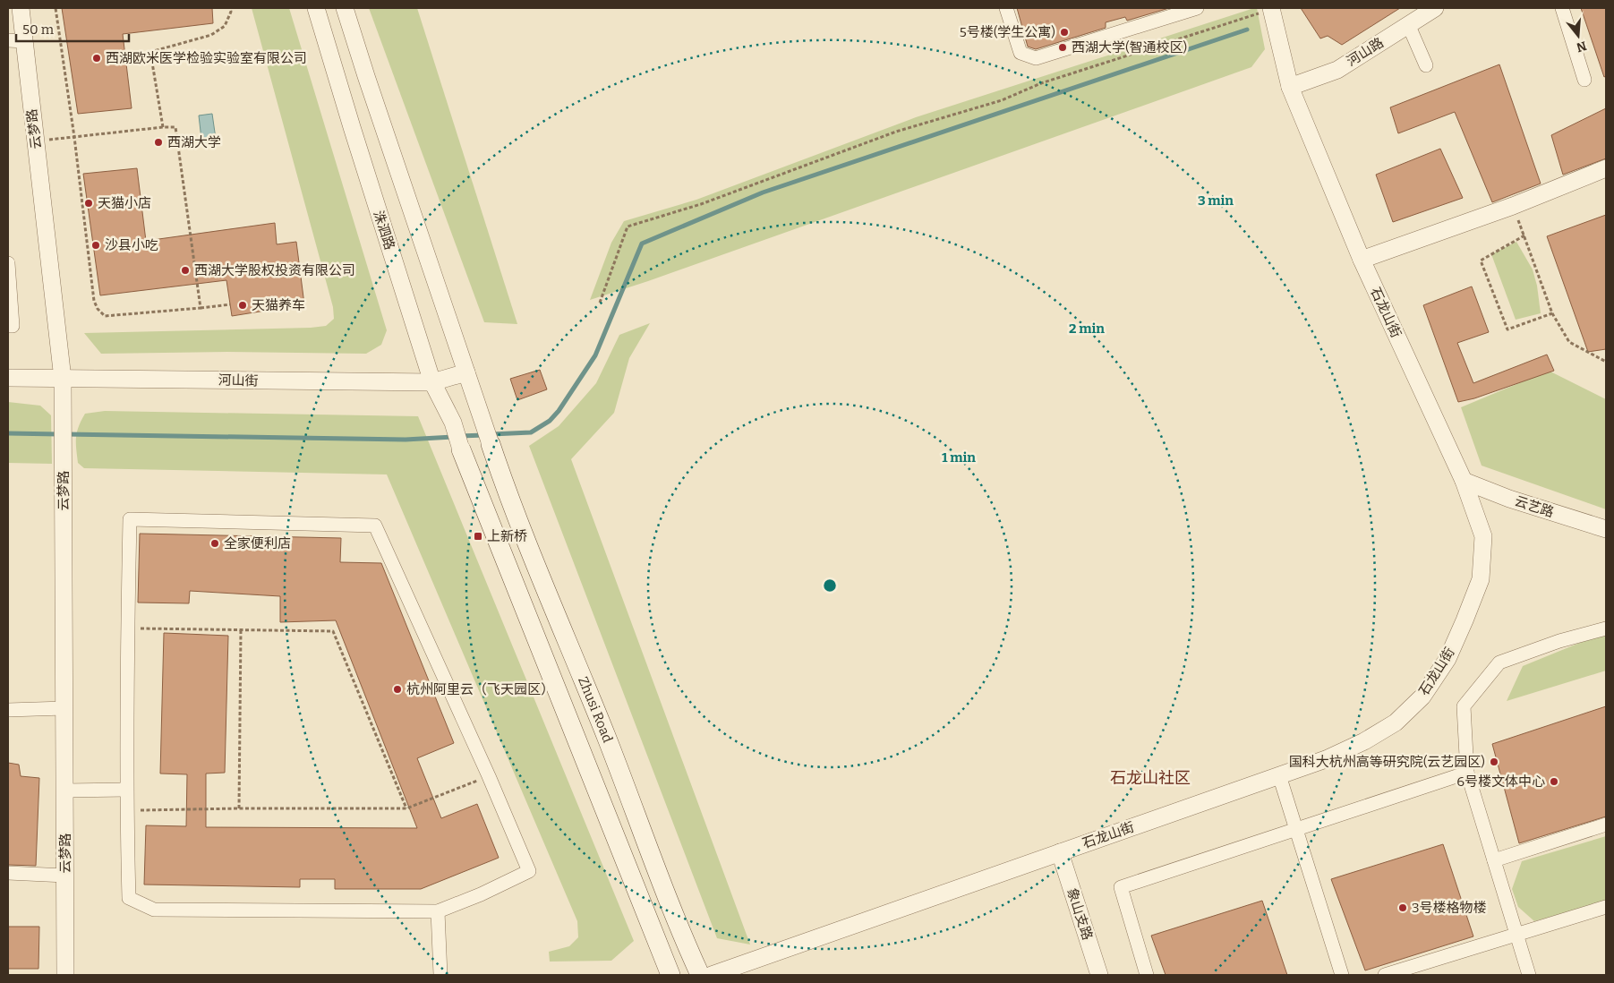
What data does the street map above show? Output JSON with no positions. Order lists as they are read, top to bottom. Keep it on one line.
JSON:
{"streets":{"main road":["Zhusi Road"],"street":["河山路","云梦路","洙泗路","石龙山街","河山街","云艺路","象山支路"]},"crossings":[["河山路","石龙山街"],["云梦路","河山街"],["洙泗路","河山街"],["洙泗路","Zhusi Road"],["石龙山街","云艺路"],["石龙山街","象山支路"]],"districts":["石龙山社区"],"places":{"other":["5号楼(学生公寓)","西湖大学(智通校区)","西湖欧米医学检验实验室有限公司","西湖大学","天猫小店","沙县小吃","西湖大学股权投资有限公司","天猫养车","全家便利店","杭州阿里云（飞天园区）","国科大杭州高等研究院(云艺园区)","6号楼文体中心","3号楼格物楼"],"transit":["上新桥"]},"scale_bar":"50 m","north":"bottom","rings":["3 min","2 min","1 min"]}
